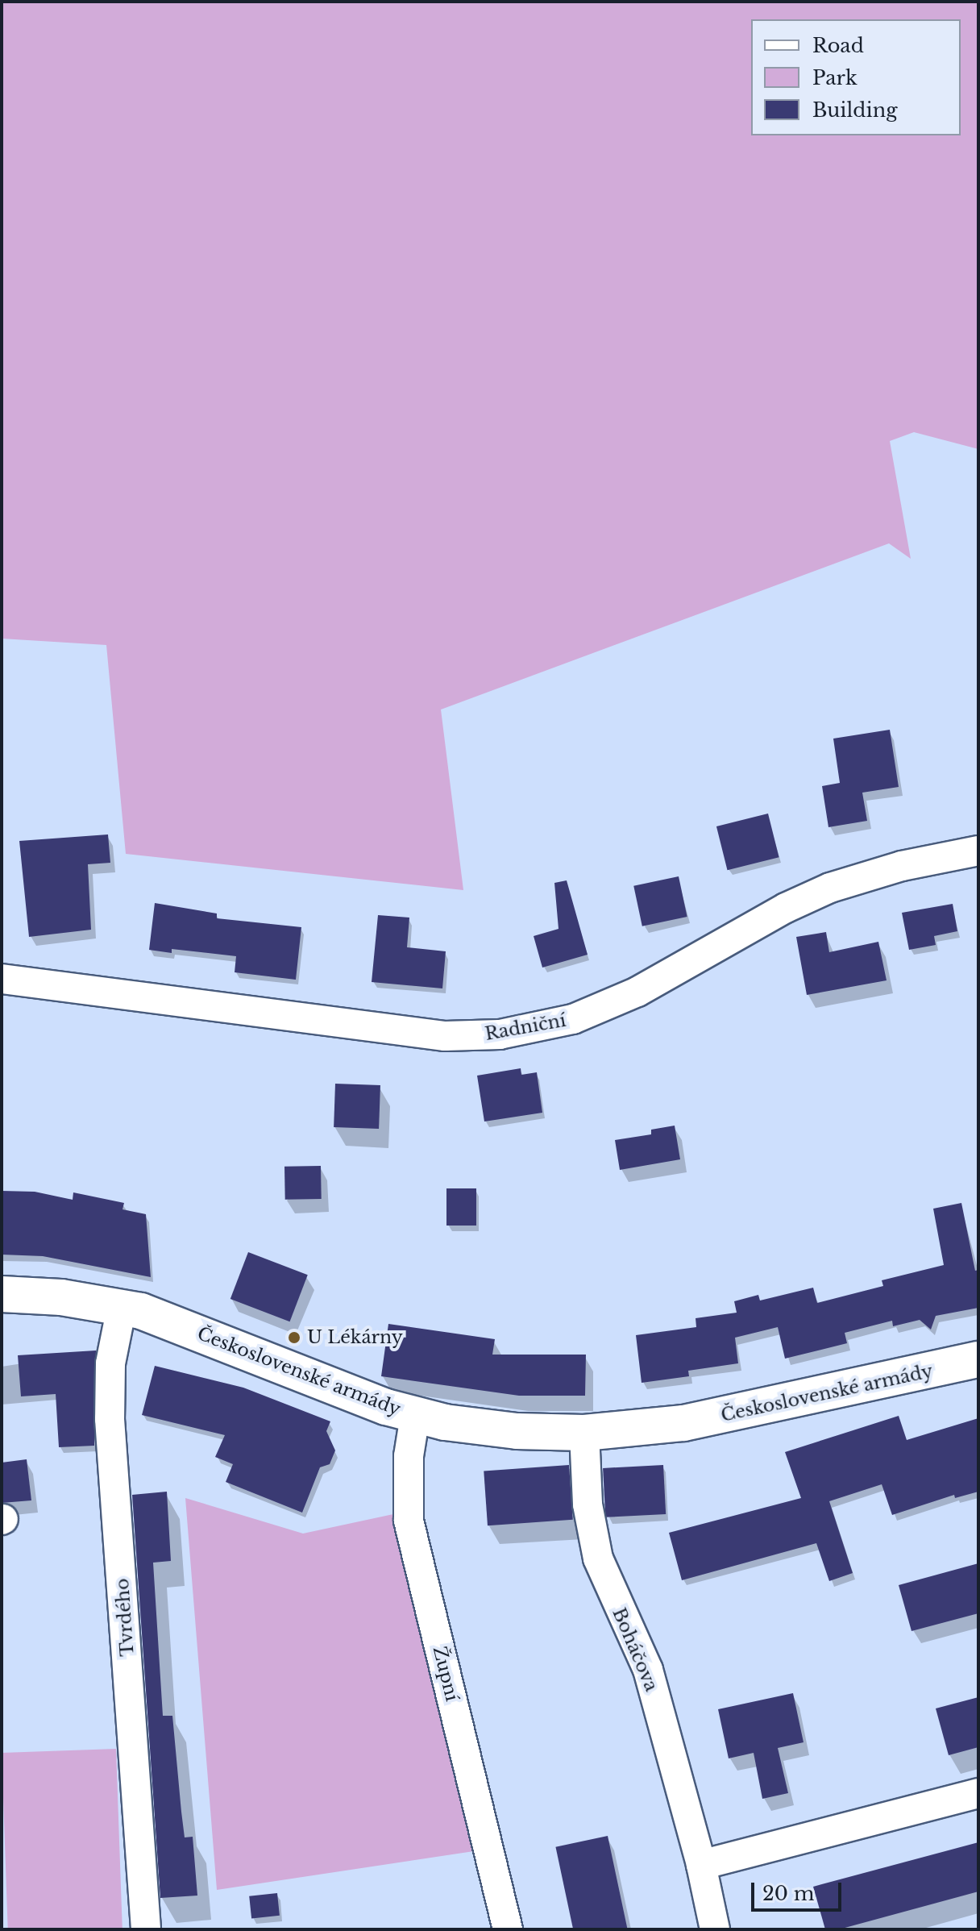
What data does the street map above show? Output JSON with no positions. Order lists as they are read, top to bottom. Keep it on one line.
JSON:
{"streets":{"street":["Radniční","Československé armády","Tvrdého","Boháčova","Župní"]},"crossings":[["Československé armády","Tvrdého"],["Československé armády","Boháčova"],["Československé armády","Župní"]],"places":["U Lékárny"],"legend":["Road","Park","Building"],"scale_bar":"20 m"}
